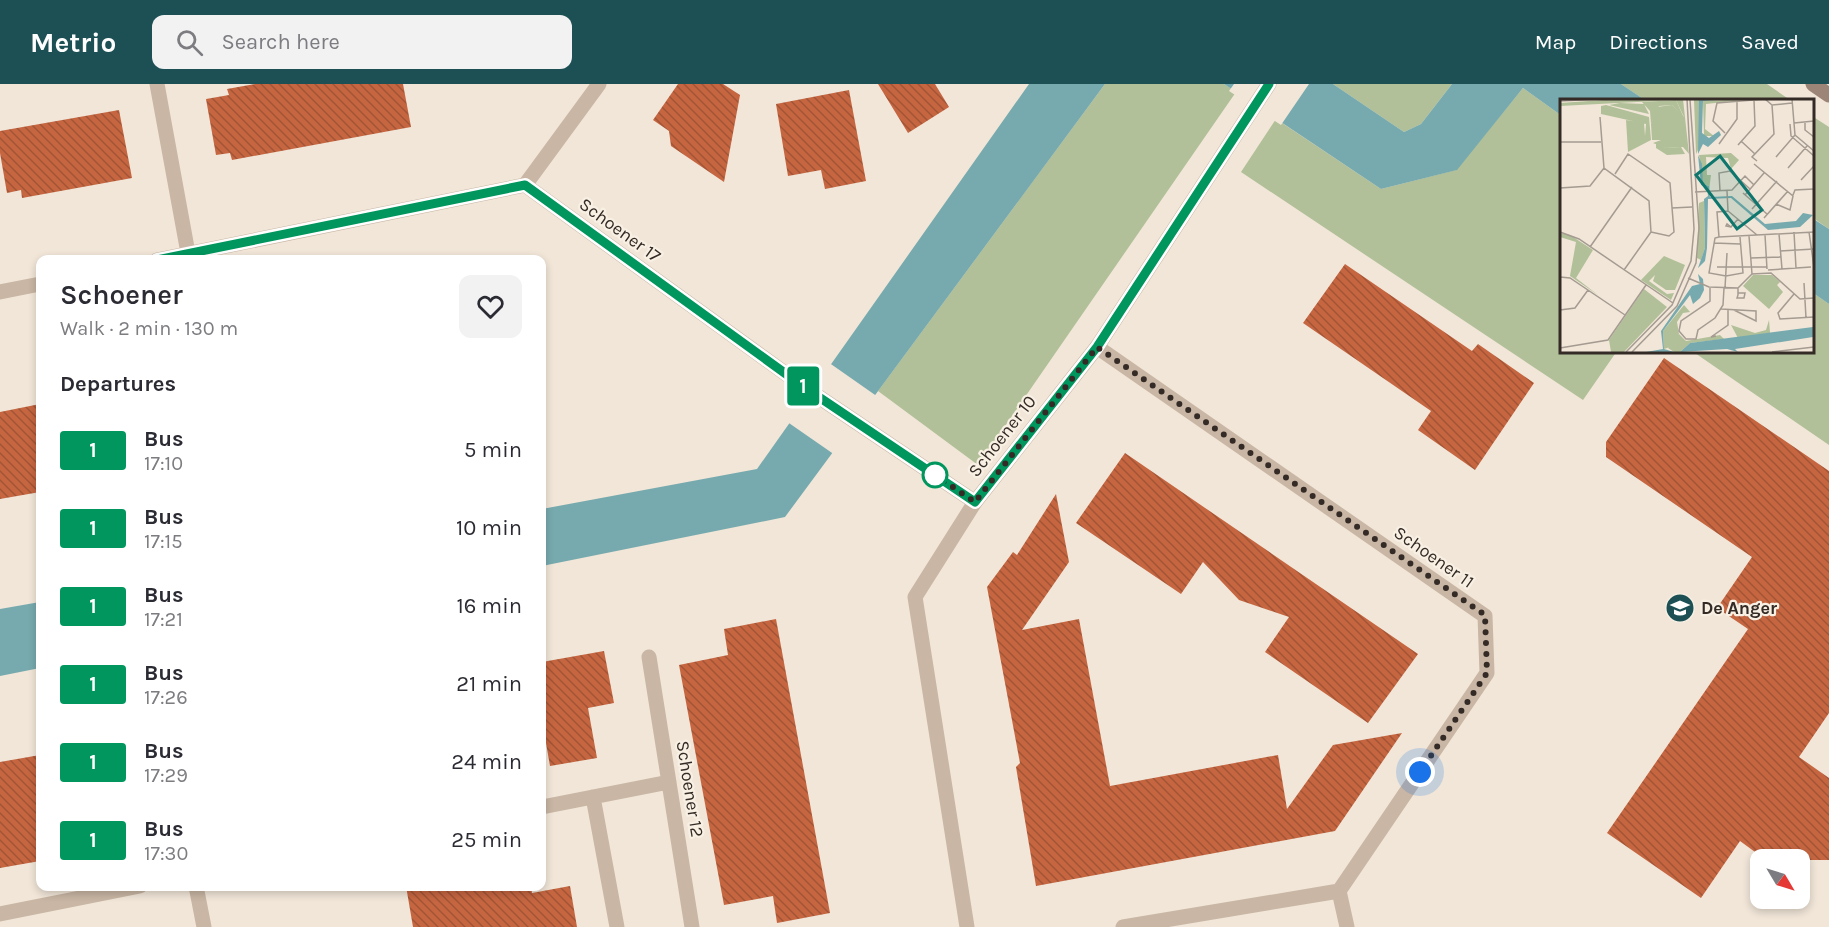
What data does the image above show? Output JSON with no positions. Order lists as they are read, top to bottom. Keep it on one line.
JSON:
{"streets":{"street":["Schoener 17","Schoener 10","Schoener 11","Schoener 12"]},"crossings":[["Schoener 17","Schoener 10"],["Schoener 10","Schoener 11"]],"places":{"school or university":["De Anger"]},"lines":["bus line 1"],"north":"bottom right","page":{"header":"Metrio","search":"Search here","nav":["Map","Directions","Saved"],"on_map":"1","heading":[["Schoener","Walk · 2 min · 130 m"],"Departures"],"list":[{"mark":"1","name":"Bus","note":"17:10","value":"5 min"},{"mark":"1","name":"Bus","note":"17:15","value":"10 min"},{"mark":"1","name":"Bus","note":"17:21","value":"16 min"},{"mark":"1","name":"Bus","note":"17:26","value":"21 min"},{"mark":"1","name":"Bus","note":"17:29","value":"24 min"},{"mark":"1","name":"Bus","note":"17:30","value":"25 min"}]}}
